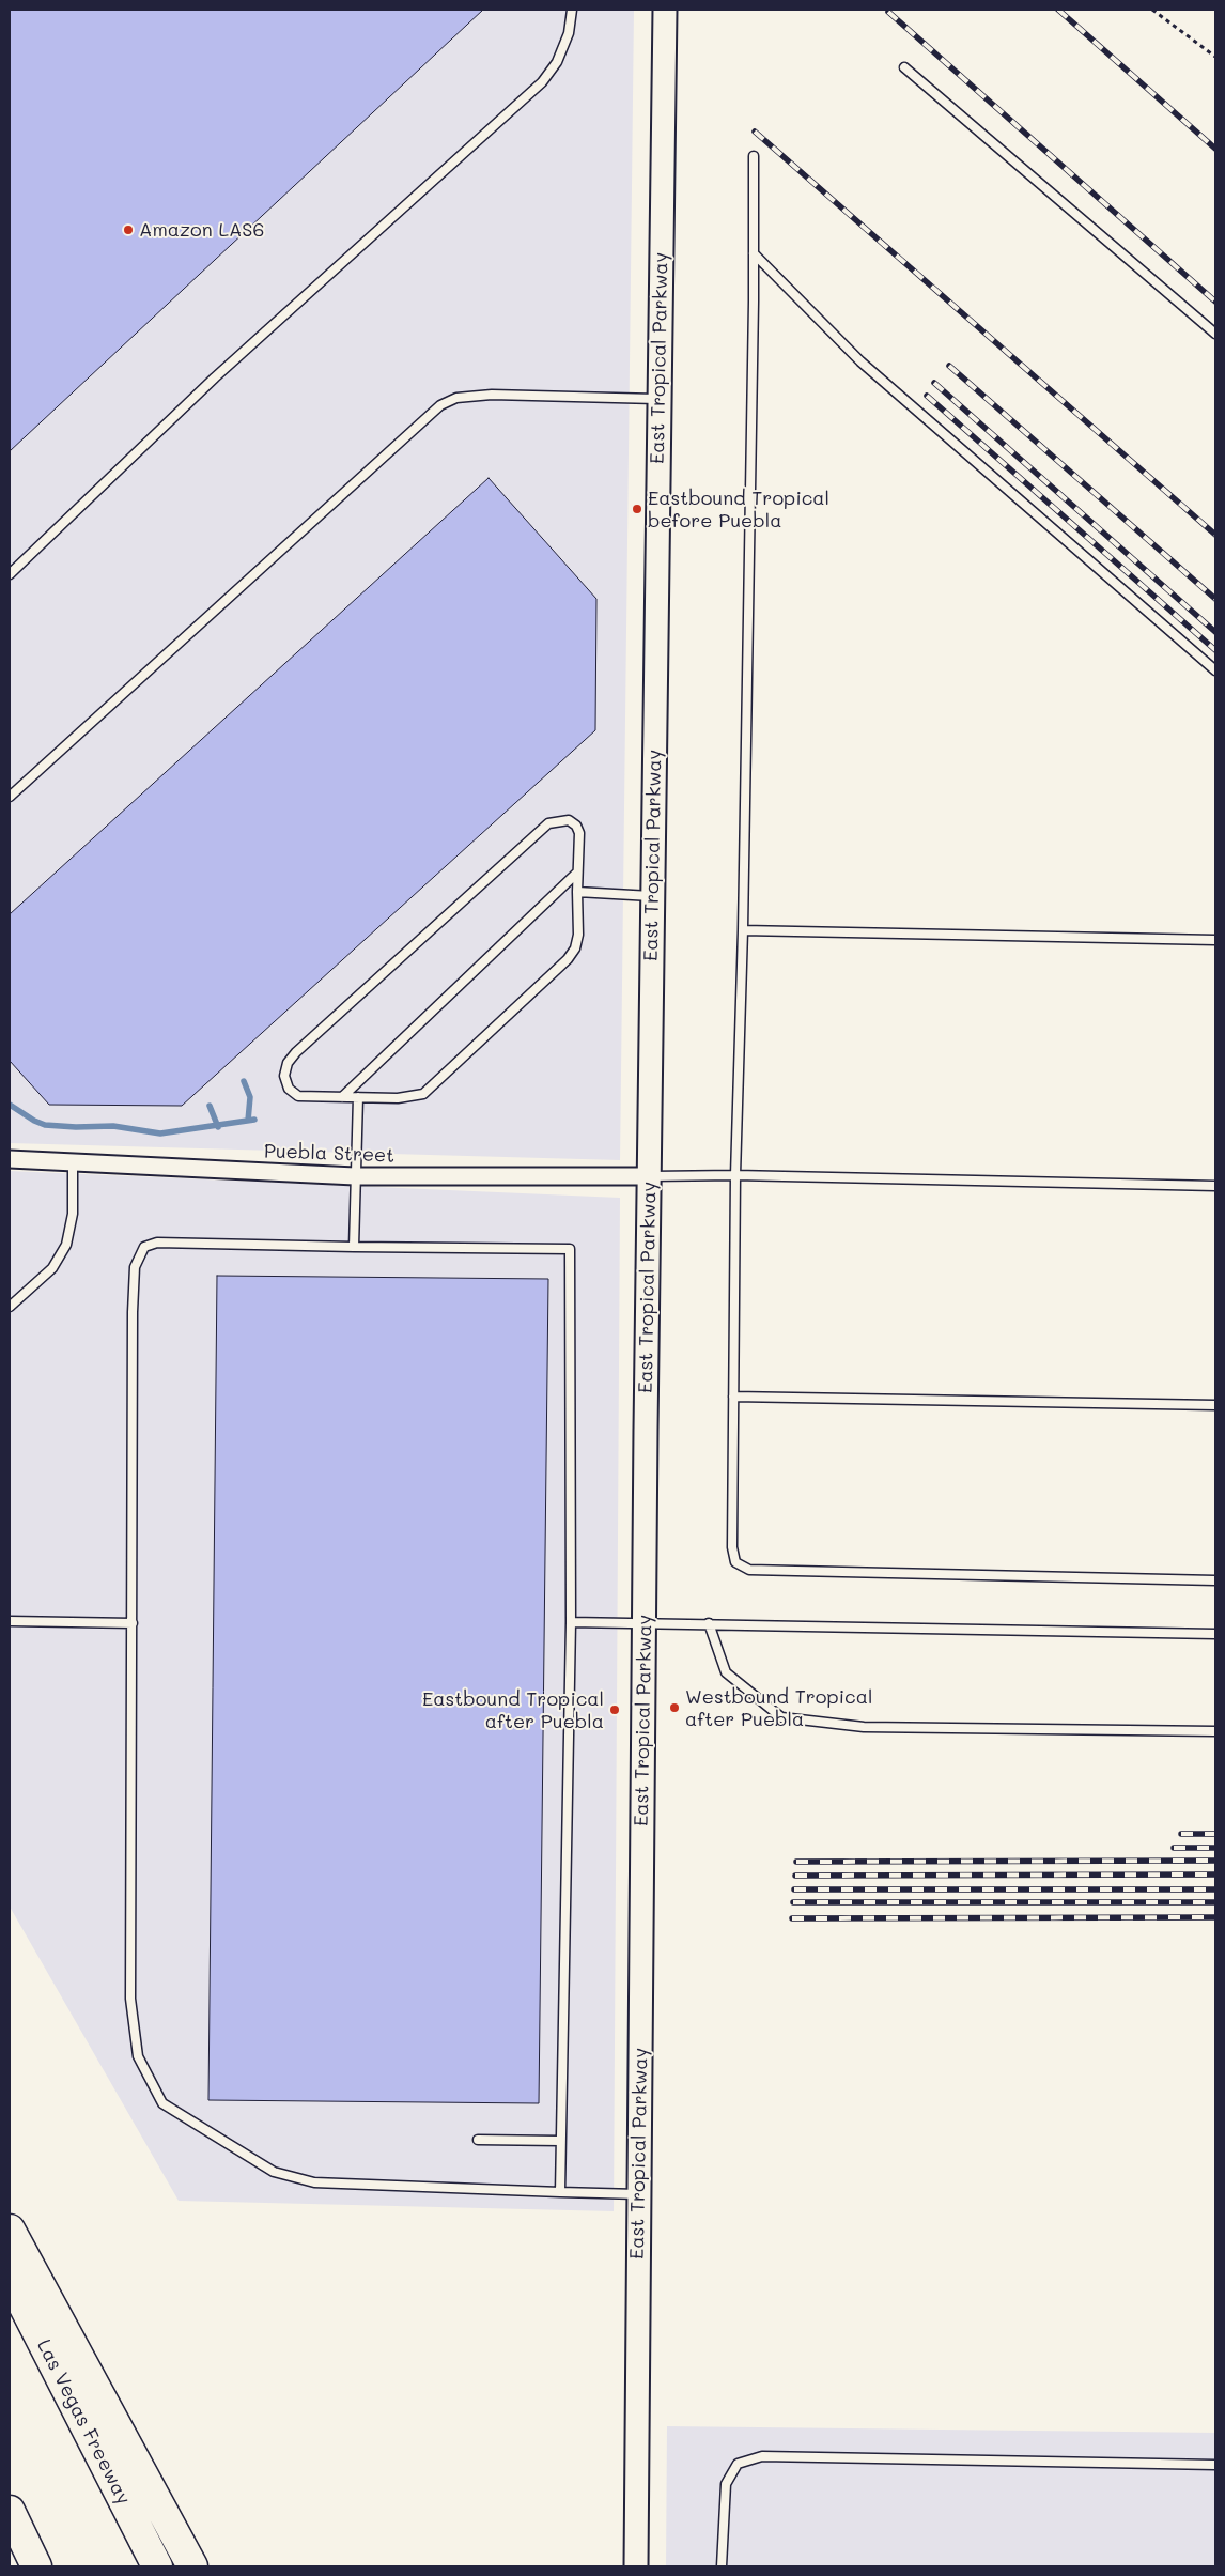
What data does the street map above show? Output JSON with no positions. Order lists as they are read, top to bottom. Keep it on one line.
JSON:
{"streets":{"highway":["Las Vegas Freeway"],"street":["East Tropical Parkway","Puebla Street"]},"crossings":[["East Tropical Parkway","Puebla Street"]],"places":["Amazon LAS6","Eastbound Tropical before Puebla","Westbound Tropical after Puebla","Eastbound Tropical after Puebla"]}
